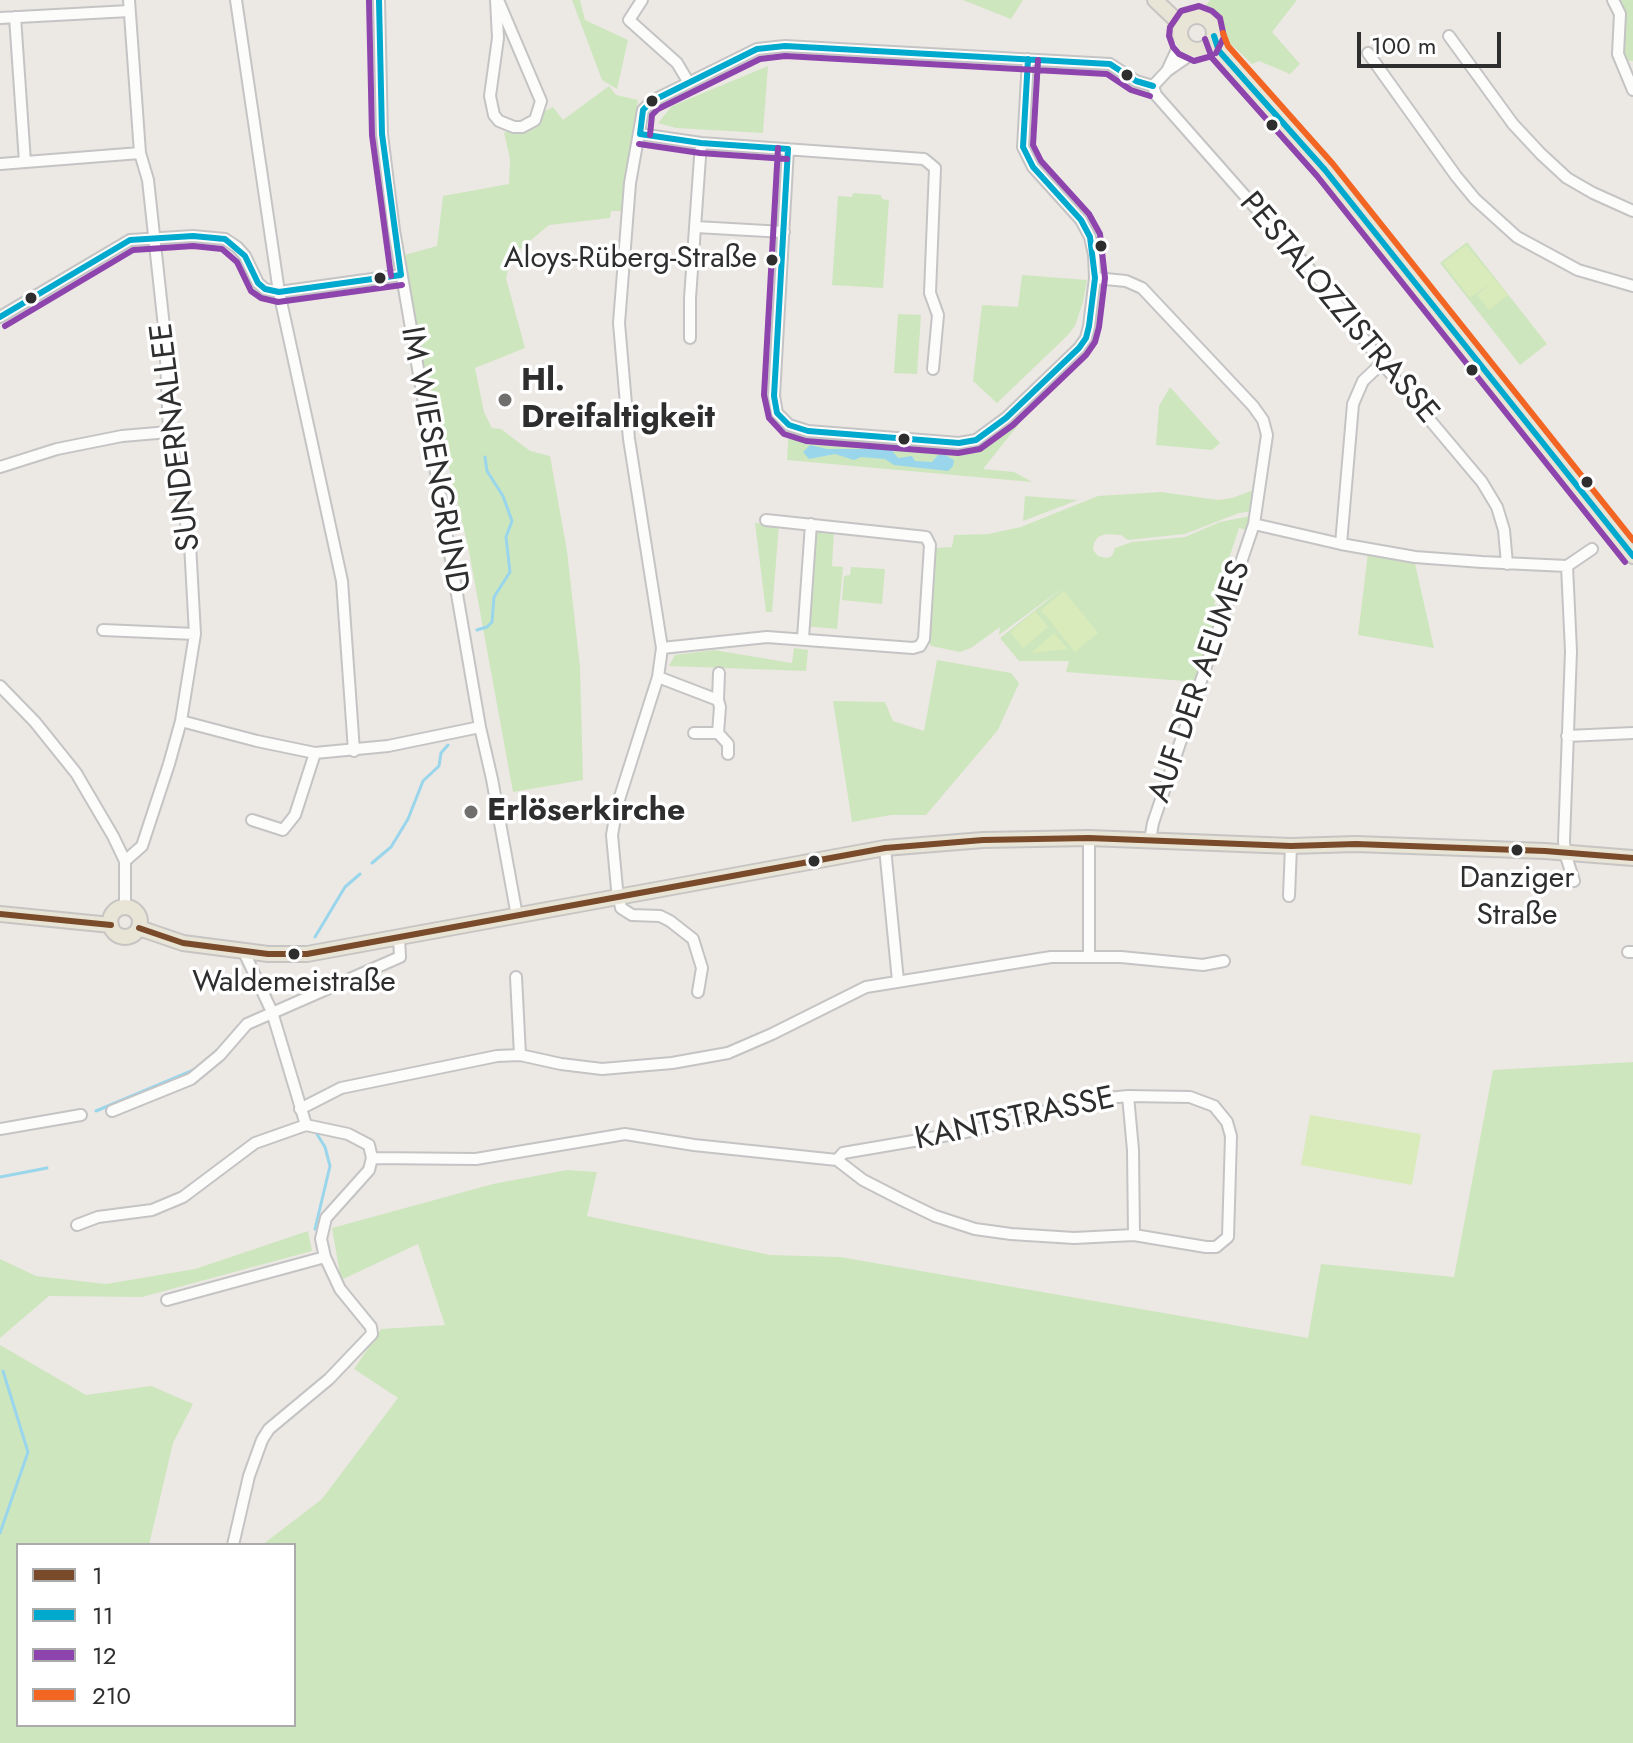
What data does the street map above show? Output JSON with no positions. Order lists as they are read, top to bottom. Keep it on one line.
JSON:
{"streets":{"street":["PESTALOZZISTRASSE","SUNDERNALLEE","IM WIESENGRUND","AUF DER AEUMES","KANTSTRASSE"]},"places":["Aloys-Rüberg-Straße","Hl. Dreifaltigkeit","Erlöserkirche","Danziger Straße","Waldemeistraße"],"lines":["transit line 11","transit line 12","transit line 210","transit line 1"],"legend":["1","11","12","210"],"scale_bar":"100 m"}
